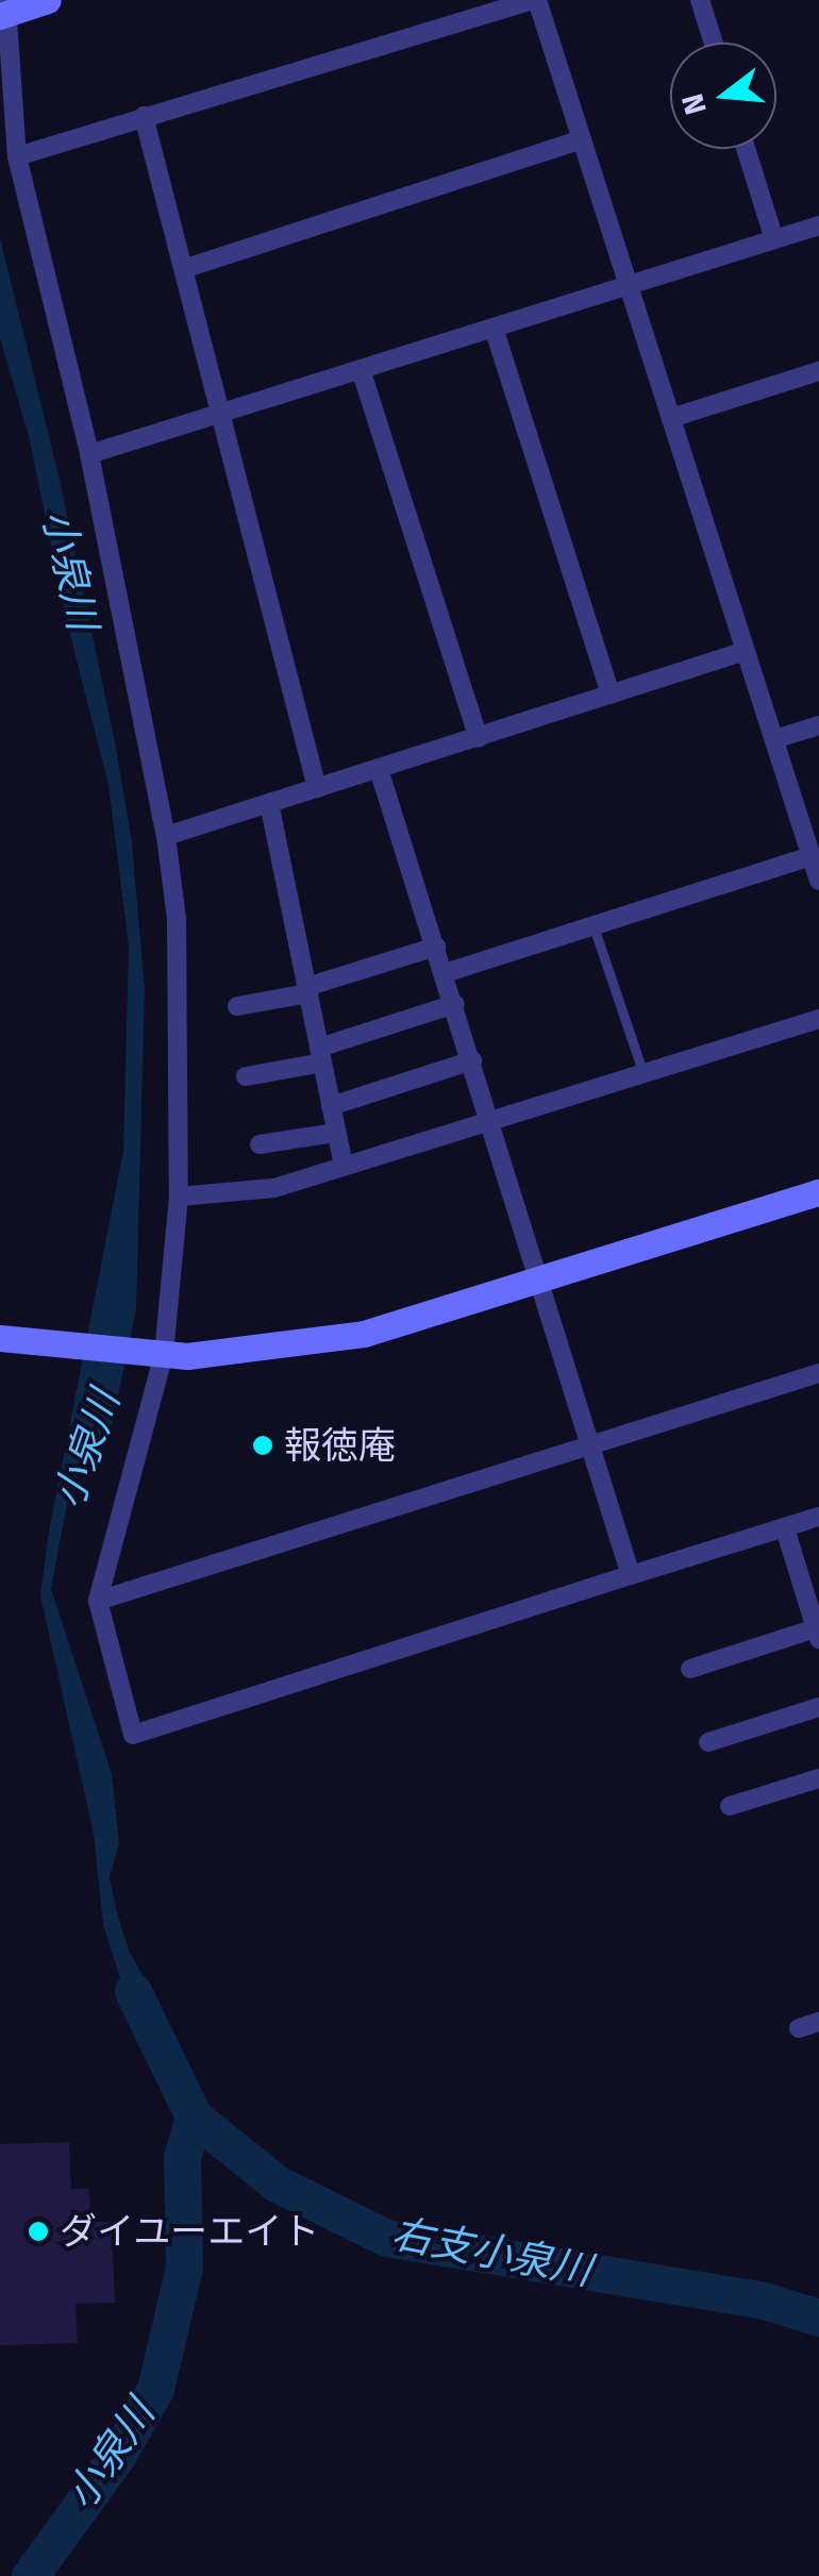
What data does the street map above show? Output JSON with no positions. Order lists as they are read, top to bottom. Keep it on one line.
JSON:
{"water":["小泉川","右支小泉川"],"places":["報徳庵","ダイユーエイト"],"north":"left"}
